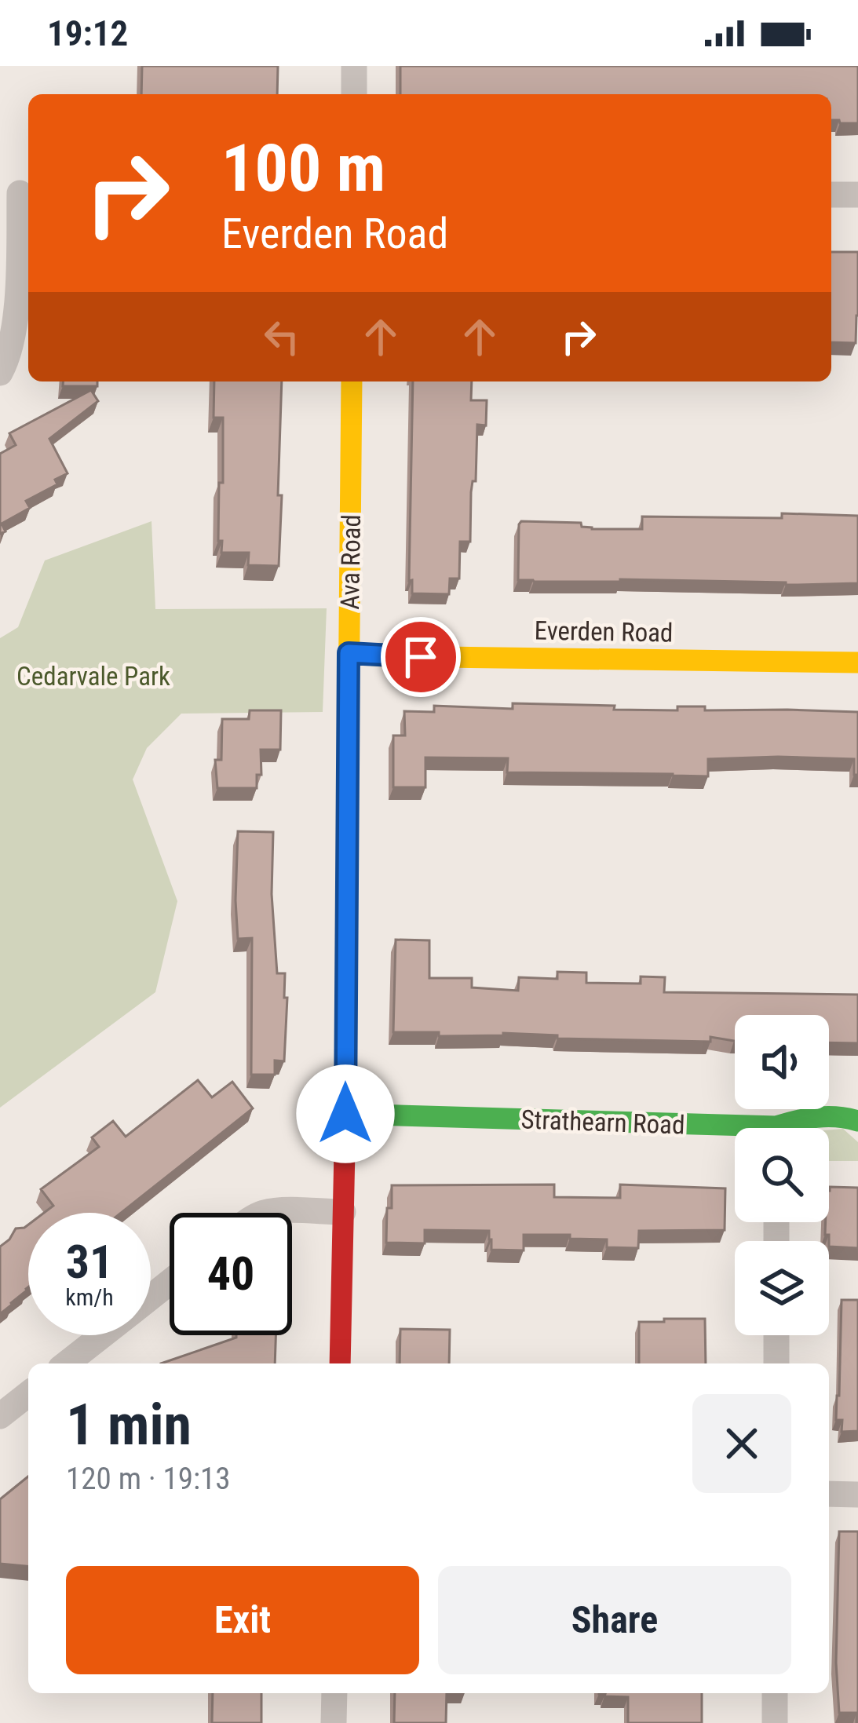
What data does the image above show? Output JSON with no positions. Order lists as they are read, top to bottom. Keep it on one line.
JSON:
{"streets":{"street":["Ava Road","Everden Road","Strathearn Road"]},"crossings":[["Ava Road","Everden Road"],["Ava Road","Strathearn Road"]],"parks":["Cedarvale Park"],"page":{"status":"19:12","turn":["100 m","Everden Road"],"speed":"31 km/h","limit":"40","heading":["1 min","120 m · 19:13"],"buttons":["Exit","Share"]}}
